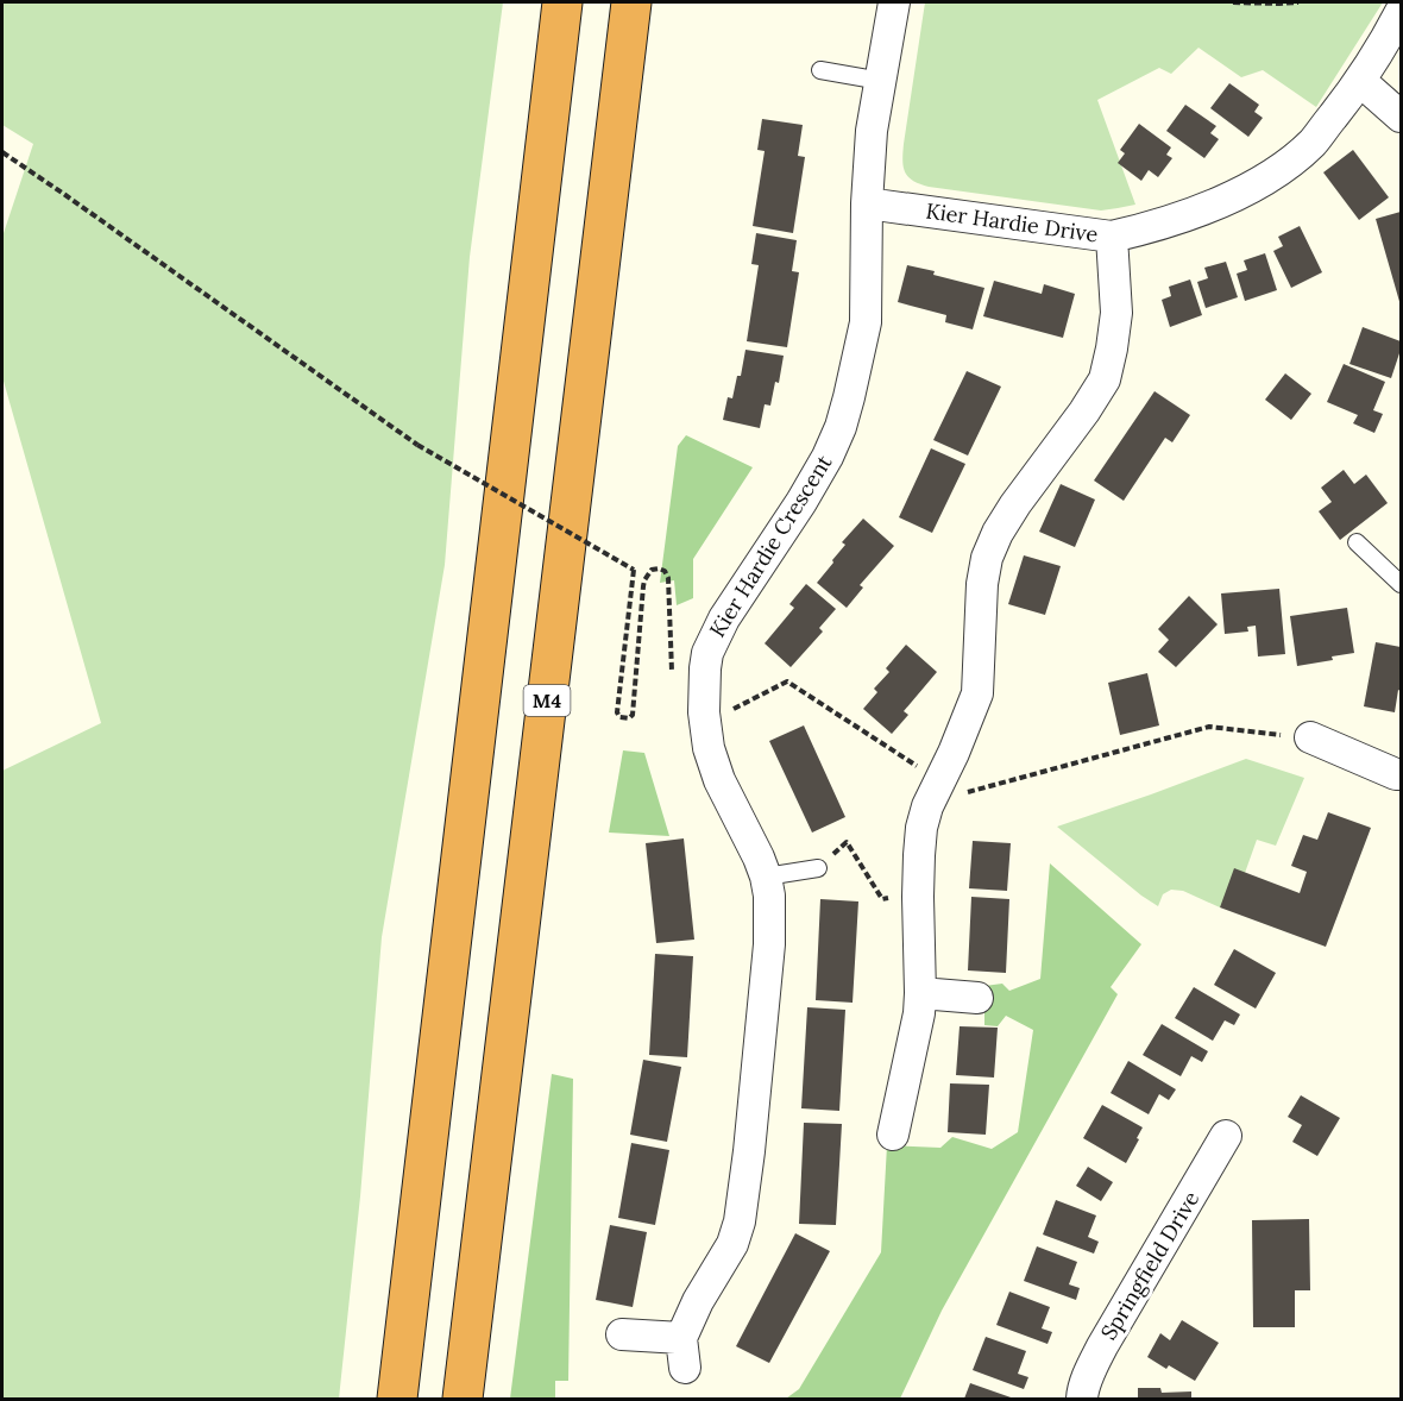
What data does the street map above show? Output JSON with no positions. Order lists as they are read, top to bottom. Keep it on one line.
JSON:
{"streets":{"highway":["M4"],"street":["Kier Hardie Drive","Kier Hardie Crescent","Springfield Drive"]},"crossings":[["Kier Hardie Drive","Kier Hardie Crescent"]]}
